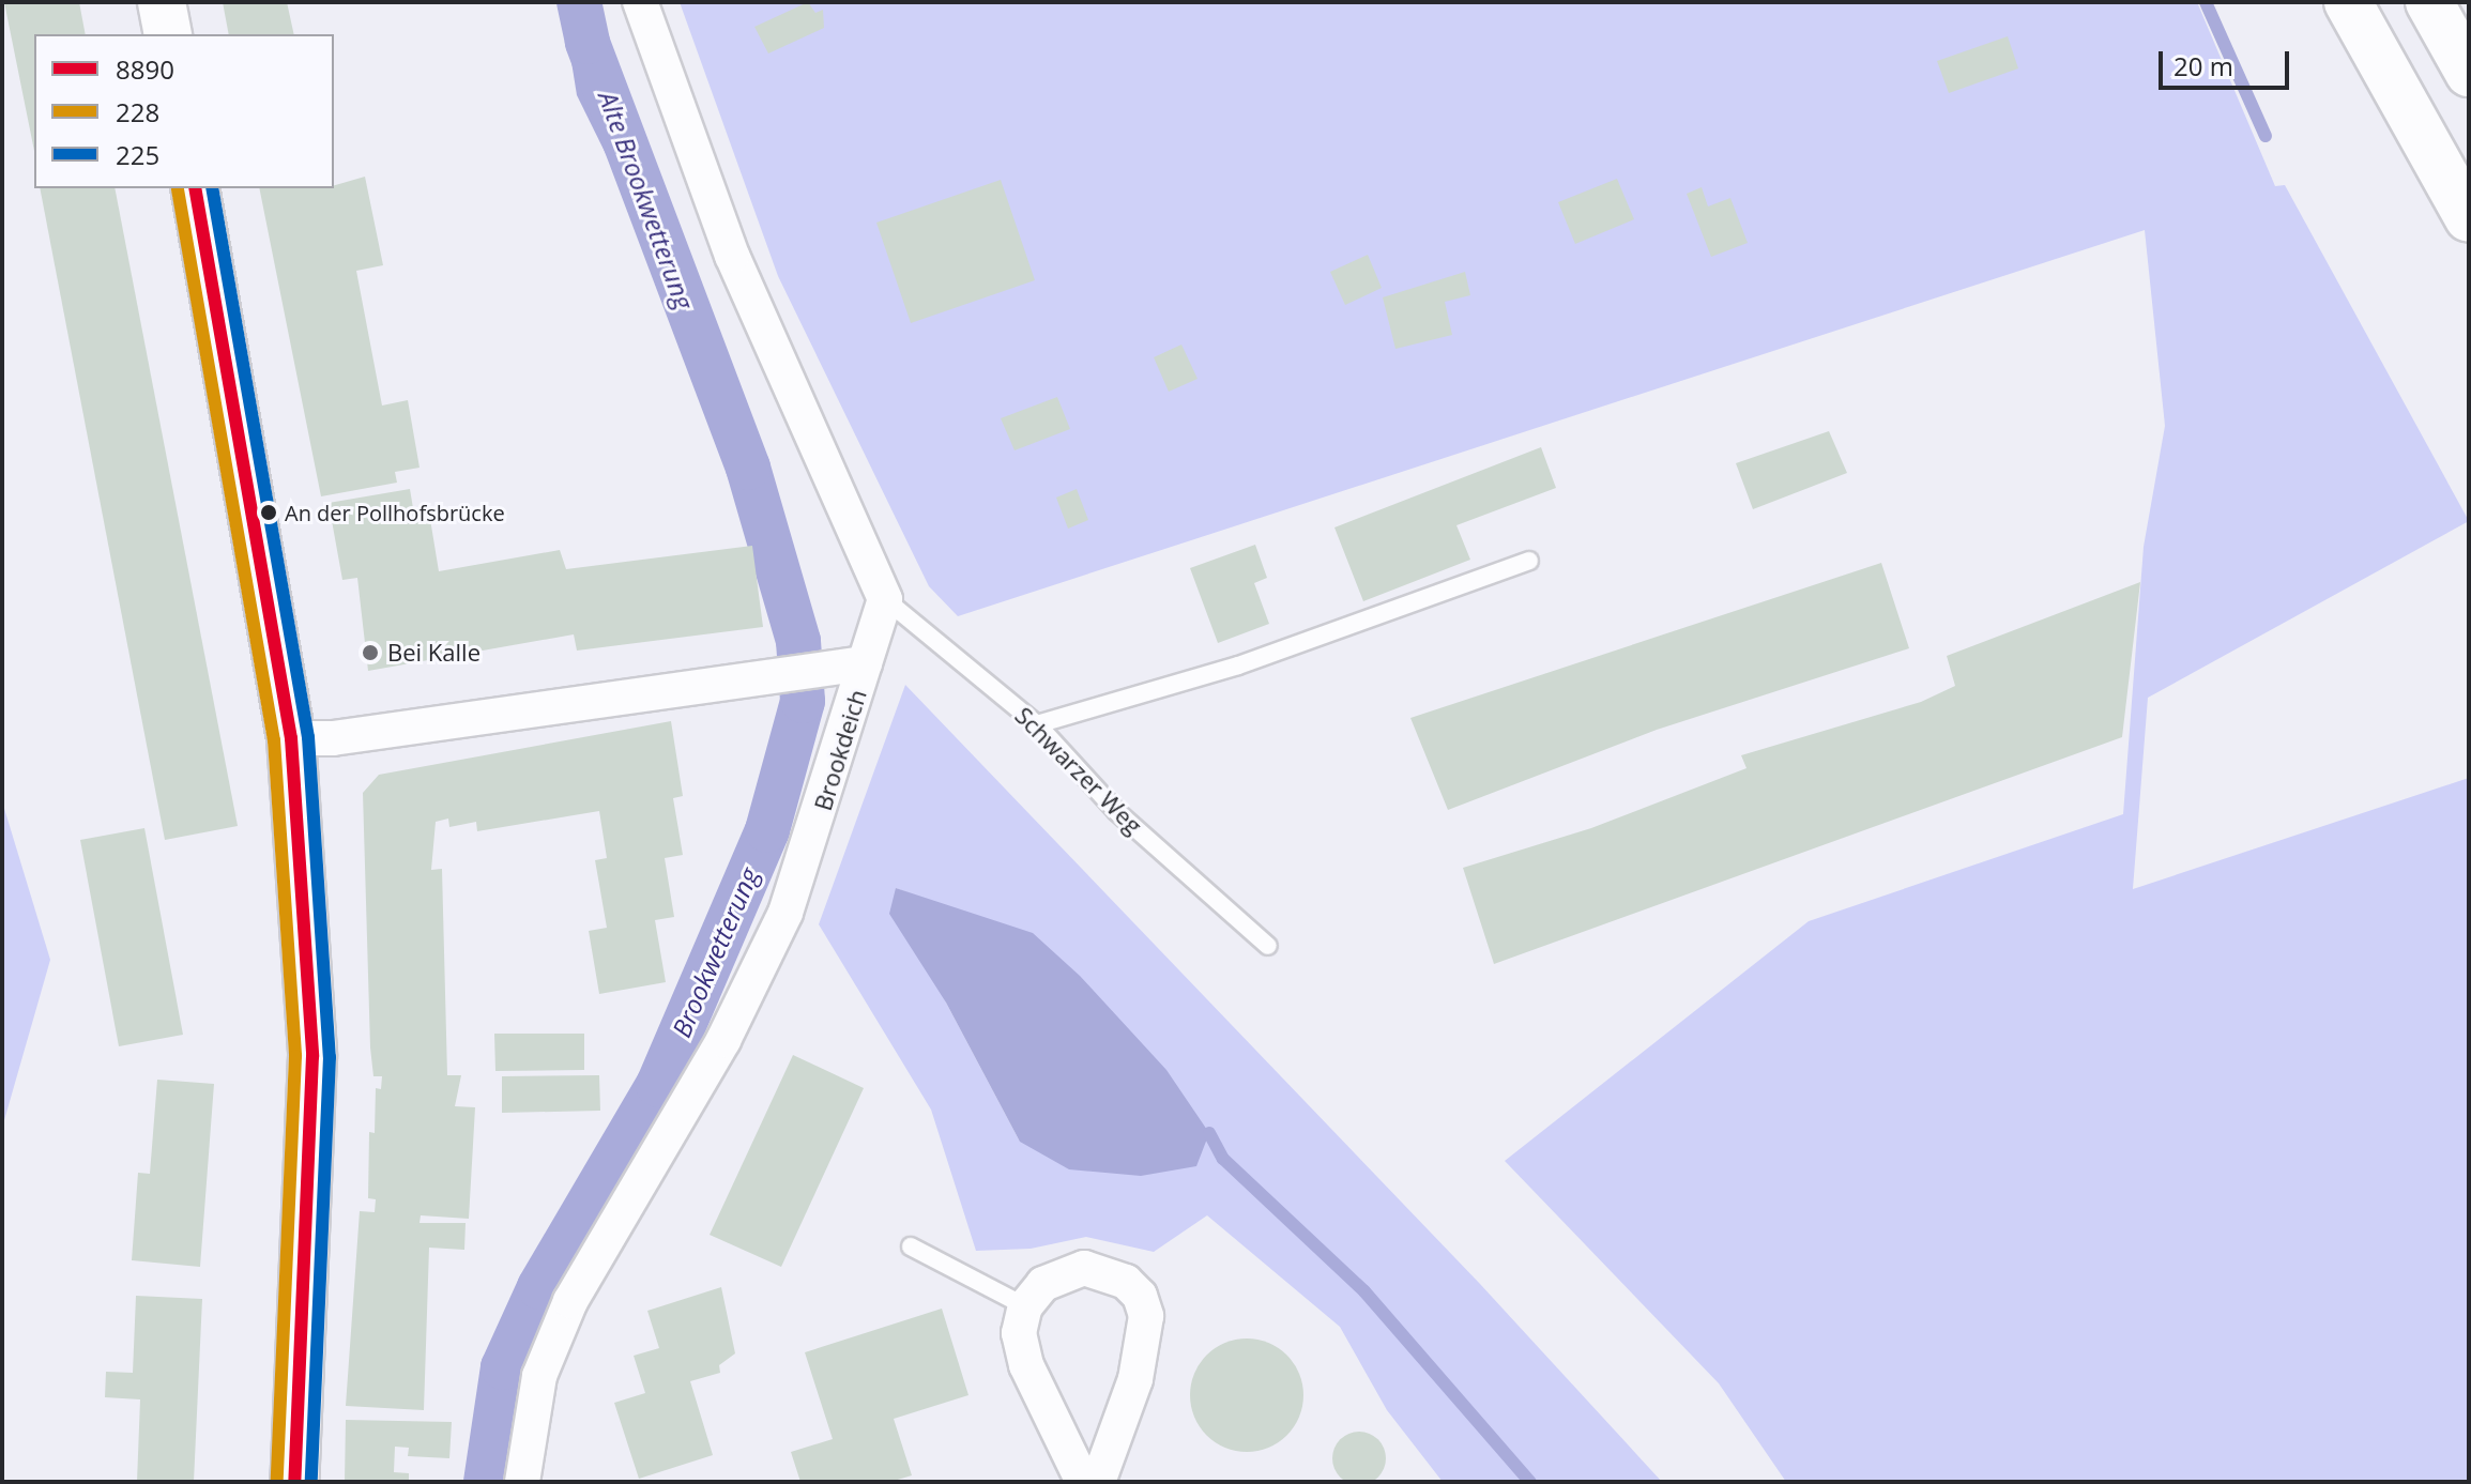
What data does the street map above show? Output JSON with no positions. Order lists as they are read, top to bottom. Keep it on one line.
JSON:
{"streets":{"street":["Brookdeich"],"lane":["Schwarzer Weg"]},"crossings":[["Brookdeich","Schwarzer Weg"]],"water":["Alte Brookwetterung","Brookwetterung"],"places":["An der Pollhofsbrücke","Bei Kalle"],"lines":["transit line 8890","transit line 225","transit line 228"],"legend":["8890","228","225"],"scale_bar":"20 m"}
